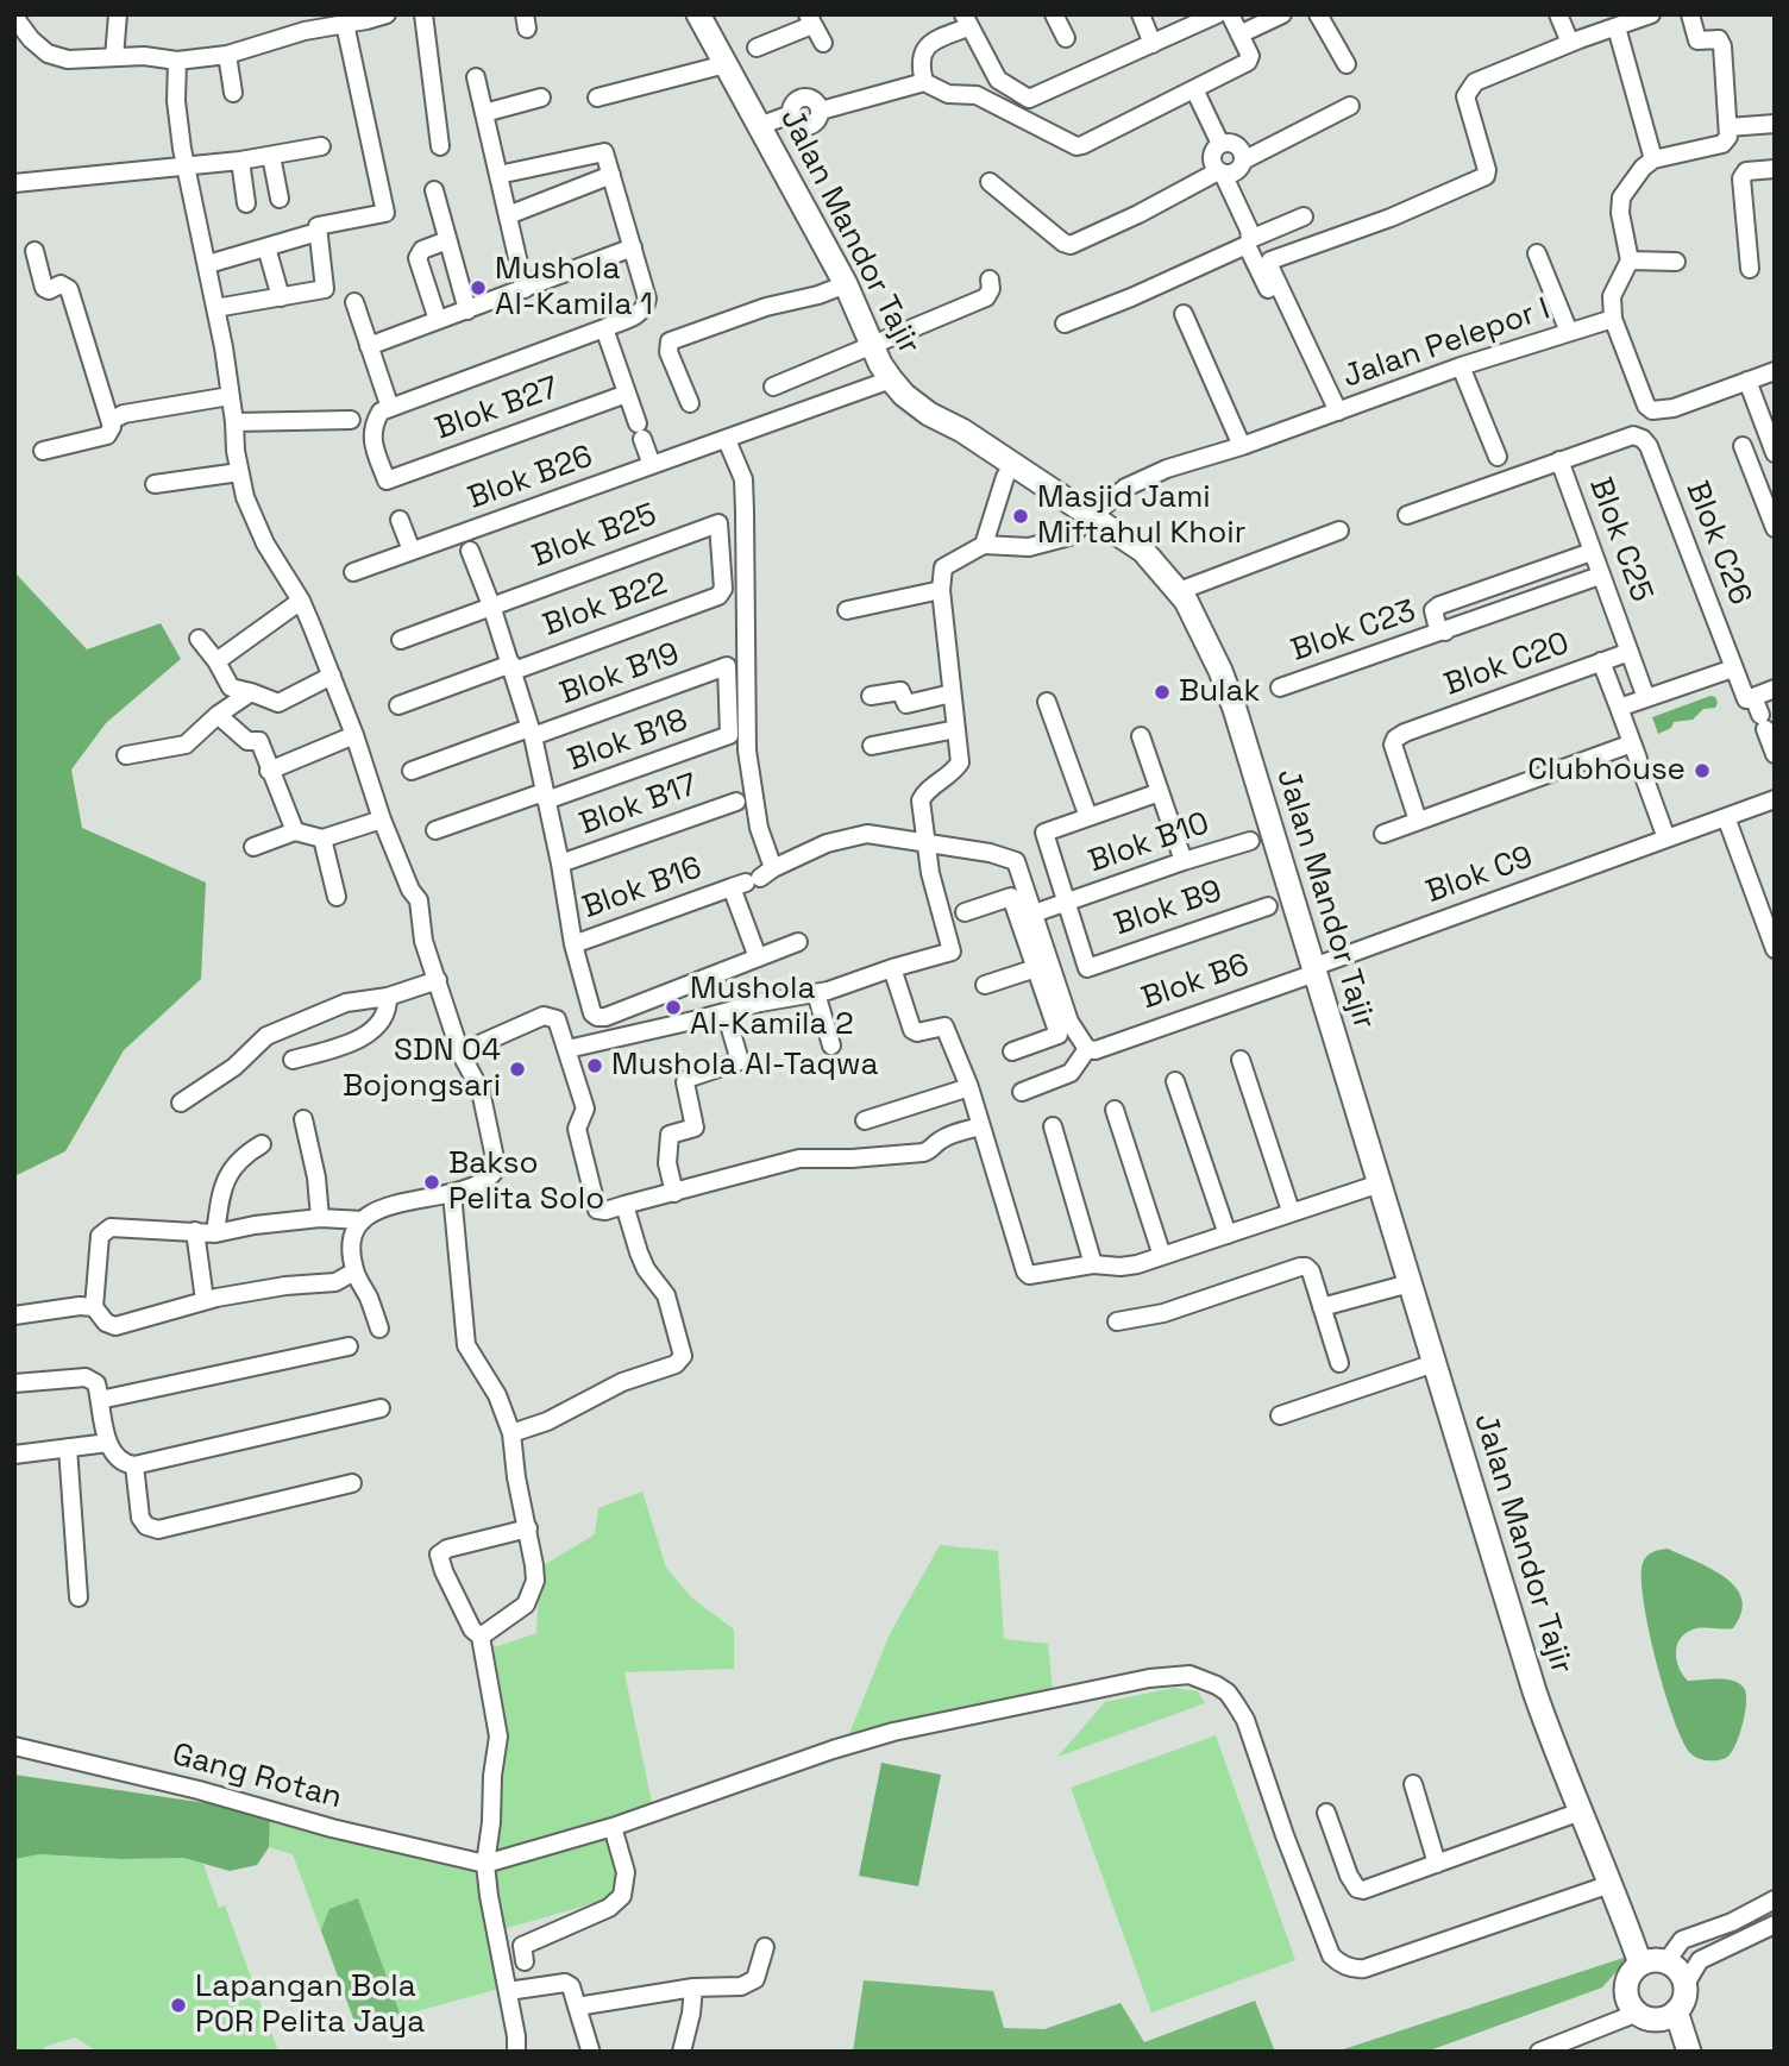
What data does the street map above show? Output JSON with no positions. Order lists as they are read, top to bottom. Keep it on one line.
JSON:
{"streets":{"street":["Jalan Mandor Tajir","Jalan Pelepor I","Blok B27","Blok B26","Blok B25","Blok C25","Blok C26","Blok B22","Blok C23","Blok C20","Blok B19","Blok B18","Blok B17","Blok B10","Blok C9","Blok B16","Blok B9","Blok B6","Gang Rotan"]},"crossings":[["Jalan Mandor Tajir","Jalan Pelepor I"],["Jalan Mandor Tajir","Blok B26"],["Jalan Mandor Tajir","Blok C9"],["Jalan Mandor Tajir","Blok B6"],["Blok B25","Blok B22"],["Blok C25","Blok C26"],["Blok C25","Blok C23"],["Blok C25","Blok C20"],["Blok B19","Blok B18"],["Blok B10","Blok B16"],["Blok B10","Blok B9"],["Blok C9","Blok B6"]],"places":["Mushola Al-Kamila 1","Masjid Jami Miftahul Khoir","Bulak","Clubhouse","Mushola Al-Kamila 2","Mushola Al-Taqwa","SDN 04 Bojongsari","Bakso Pelita Solo","Lapangan Bola POR Pelita Jaya"]}
